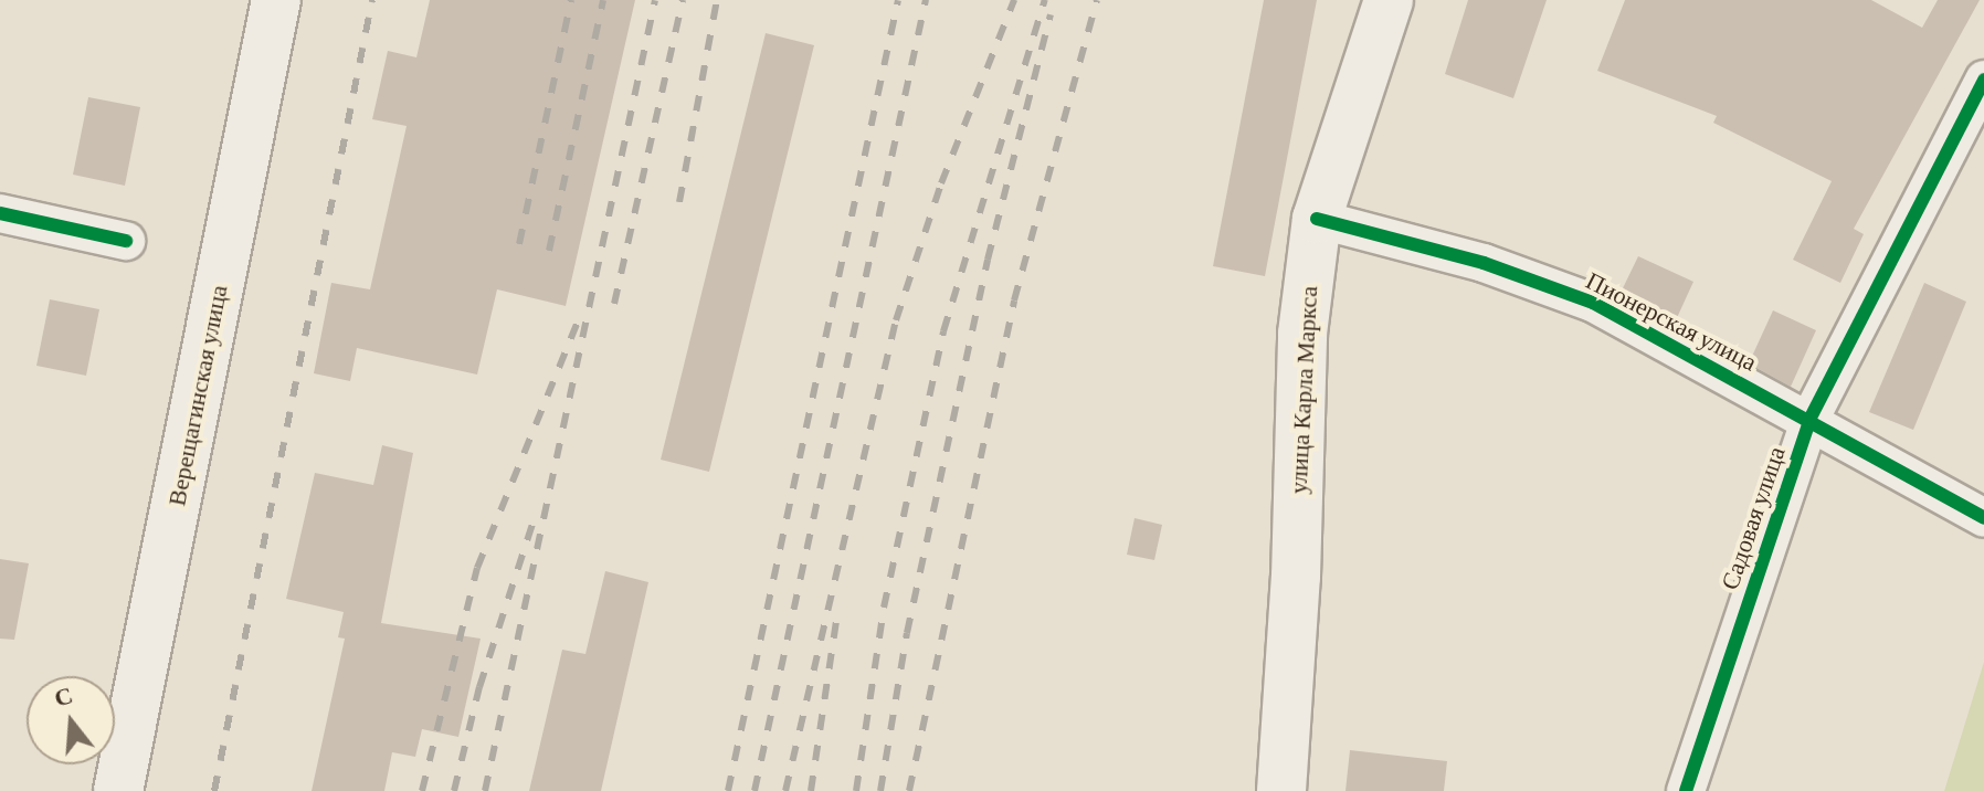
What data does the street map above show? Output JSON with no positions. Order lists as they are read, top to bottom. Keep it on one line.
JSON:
{"streets":{"main road":["улица Карла Маркса","Верещагинская улица"],"street":["Пионерская улица","Садовая улица"]},"crossings":[["Пионерская улица","улица Карла Маркса"],["Пионерская улица","Садовая улица"]],"north":"top"}
